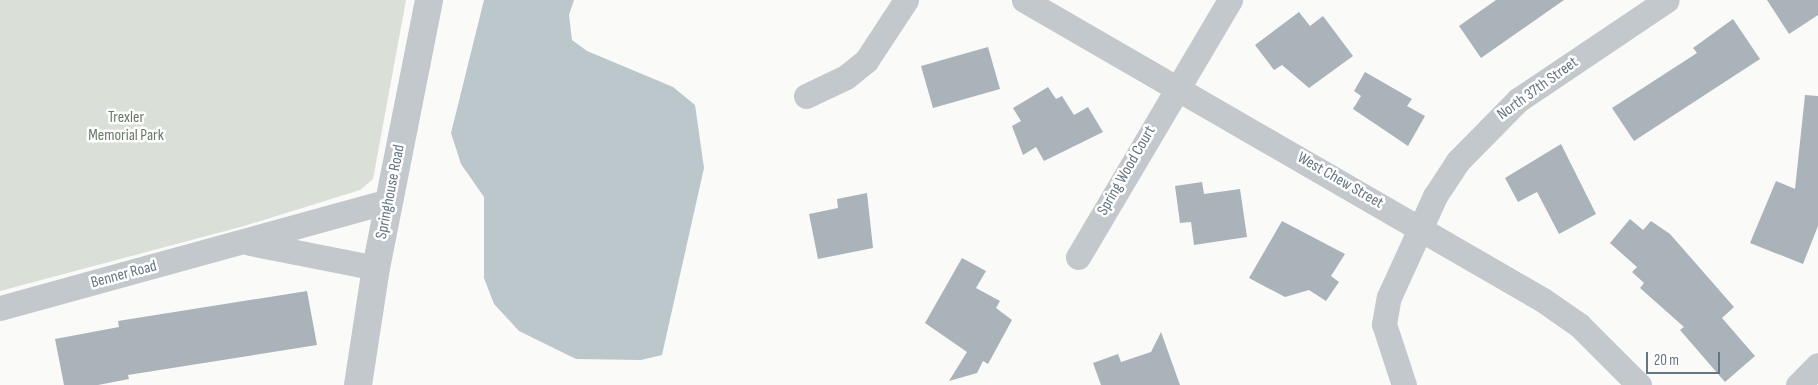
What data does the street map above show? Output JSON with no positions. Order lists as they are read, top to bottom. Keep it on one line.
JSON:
{"streets":{"street":["North 37th Street","Spring Wood Court","West Chew Street","Springhouse Road","Benner Road"]},"crossings":[["North 37th Street","West Chew Street"],["Spring Wood Court","West Chew Street"],["Springhouse Road","Benner Road"]],"parks":["Trexler Memorial Park"],"scale_bar":"20 m"}
